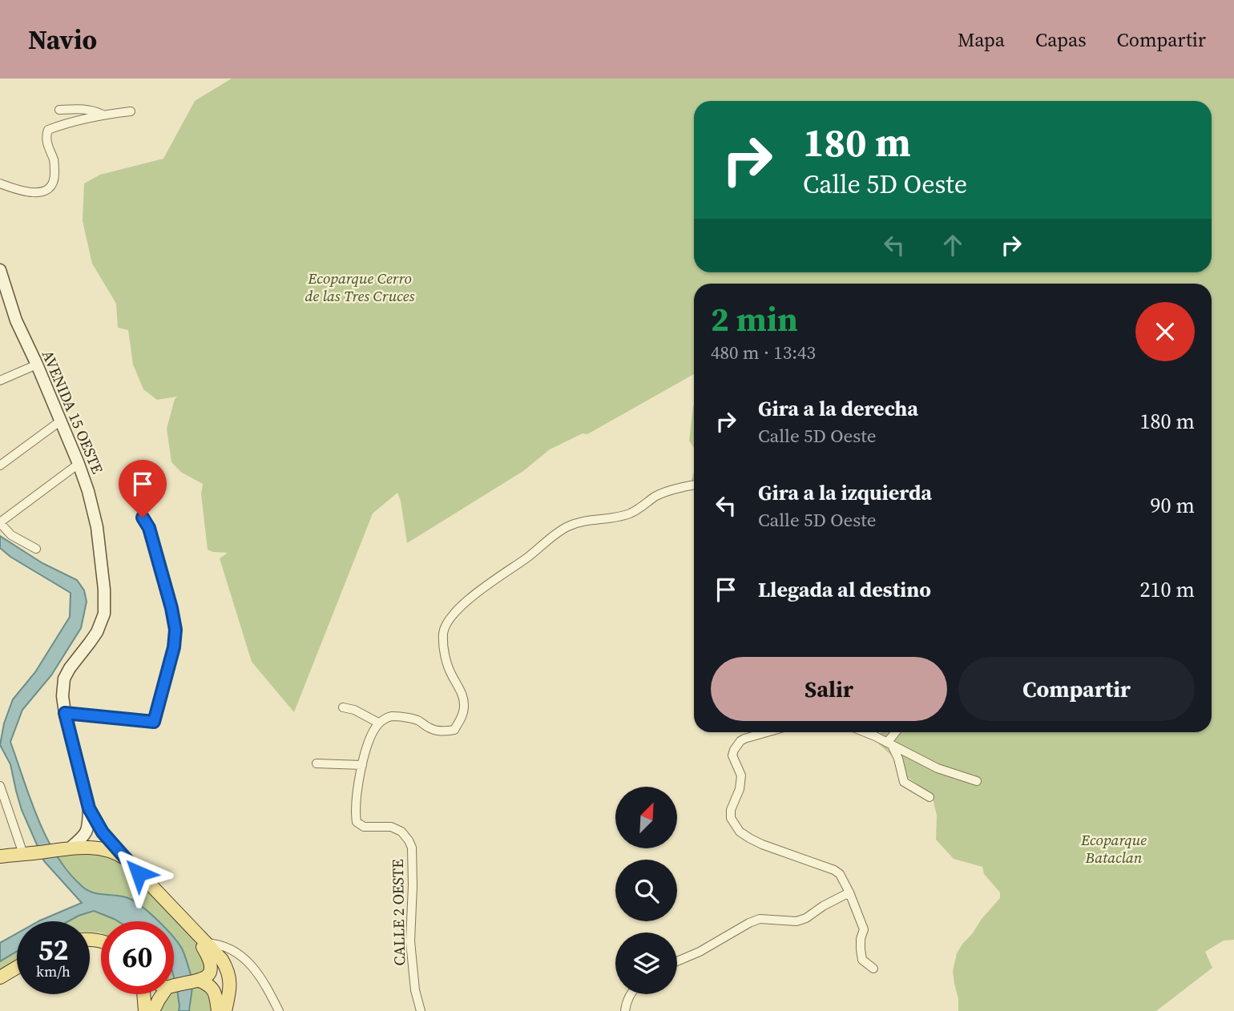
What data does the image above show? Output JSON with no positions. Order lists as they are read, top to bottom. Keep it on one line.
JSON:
{"streets":{"street":["AVENIDA 15 OESTE","CALLE 2 OESTE"]},"parks":["Ecoparque Cerro de las Tres Cruces","Ecoparque Bataclan"],"north":"top right","page":{"header":"Navio","nav":["Mapa","Capas","Compartir"],"turn":["180 m","Calle 5D Oeste"],"heading":["2 min","480 m · 13:43"],"list":[{"name":"Gira a la derecha","note":"Calle 5D Oeste","value":"180 m"},{"name":"Gira a la izquierda","note":"Calle 5D Oeste","value":"90 m"},{"name":"Llegada al destino","value":"210 m"}],"buttons":["Salir","Compartir"],"speed":"52 km/h","limit":"60"}}
